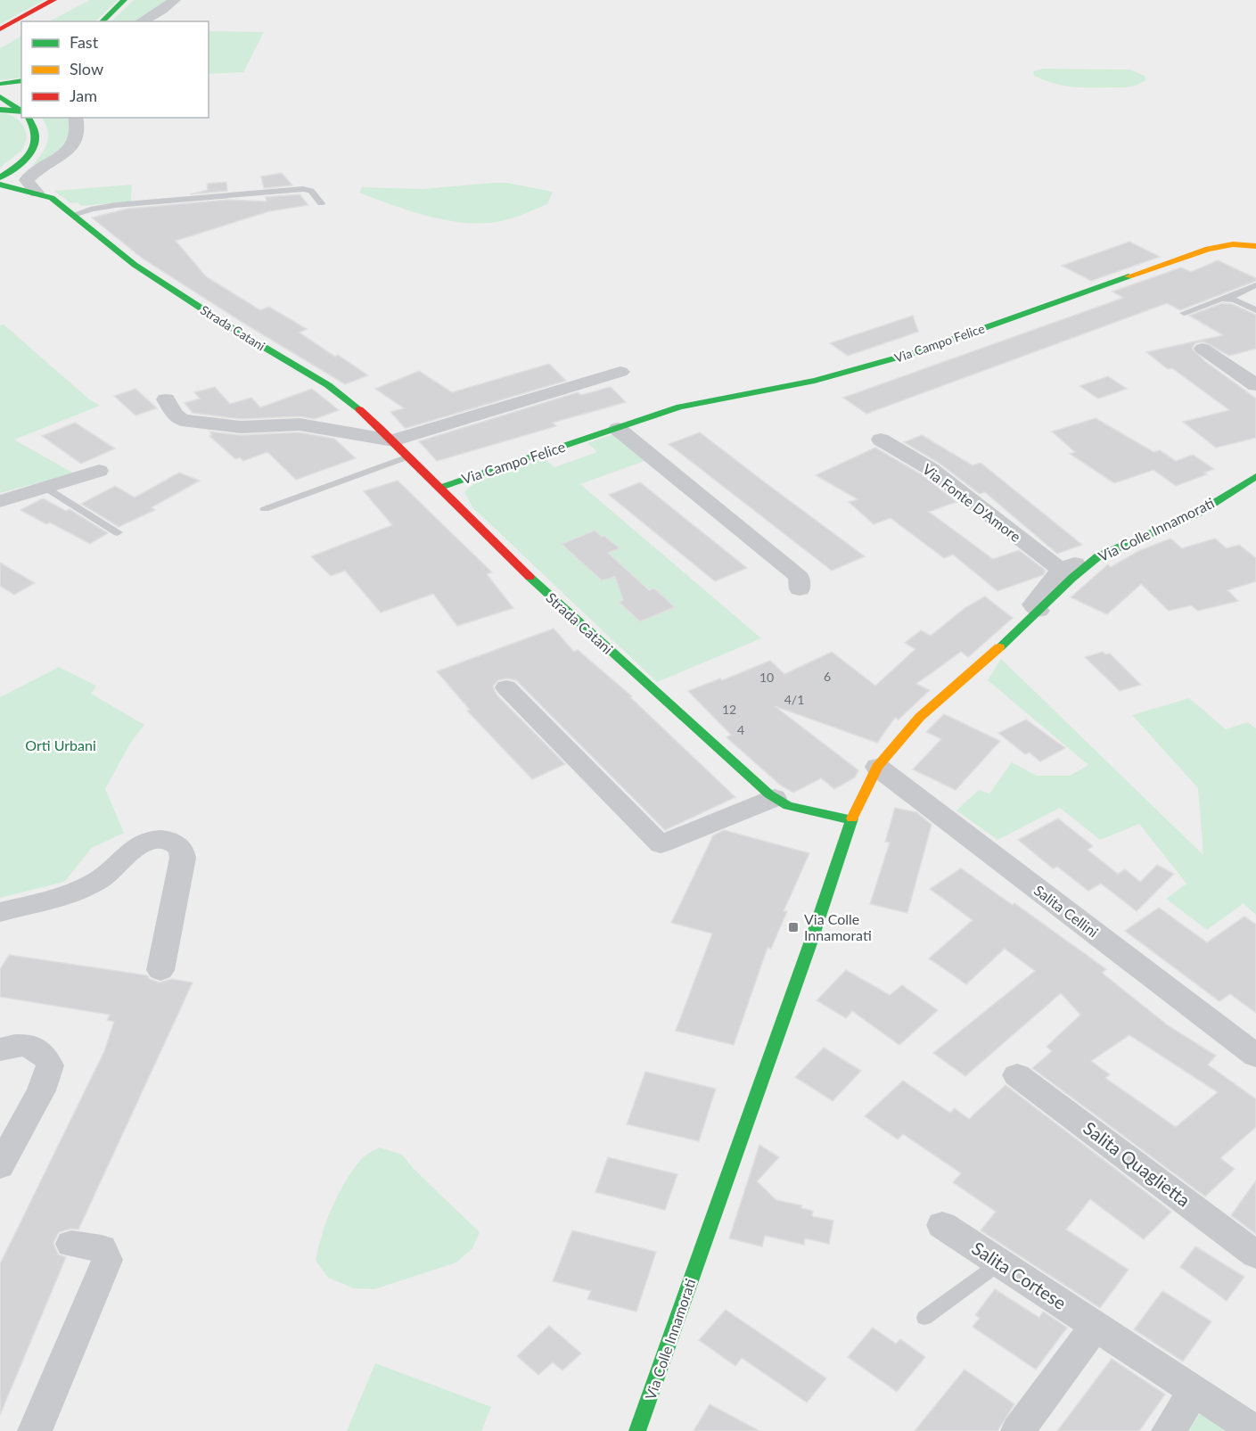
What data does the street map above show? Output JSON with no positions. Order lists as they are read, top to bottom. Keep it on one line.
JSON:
{"streets":{"main road":["Strada Catani","Via Campo Felice","Via Colle Innamorati"],"street":["Via Fonte D'Amore","Salita Cellini","Salita Quaglietta","Salita Cortese"]},"crossings":[["Strada Catani","Via Campo Felice"],["Strada Catani","Via Colle Innamorati"],["Via Colle Innamorati","Salita Cellini"]],"parks":["Orti Urbani"],"places":{"transit":["Via Colle Innamorati"]},"house_numbers":["6","10","4/1","12","4"],"legend":["Fast","Slow","Jam"]}
